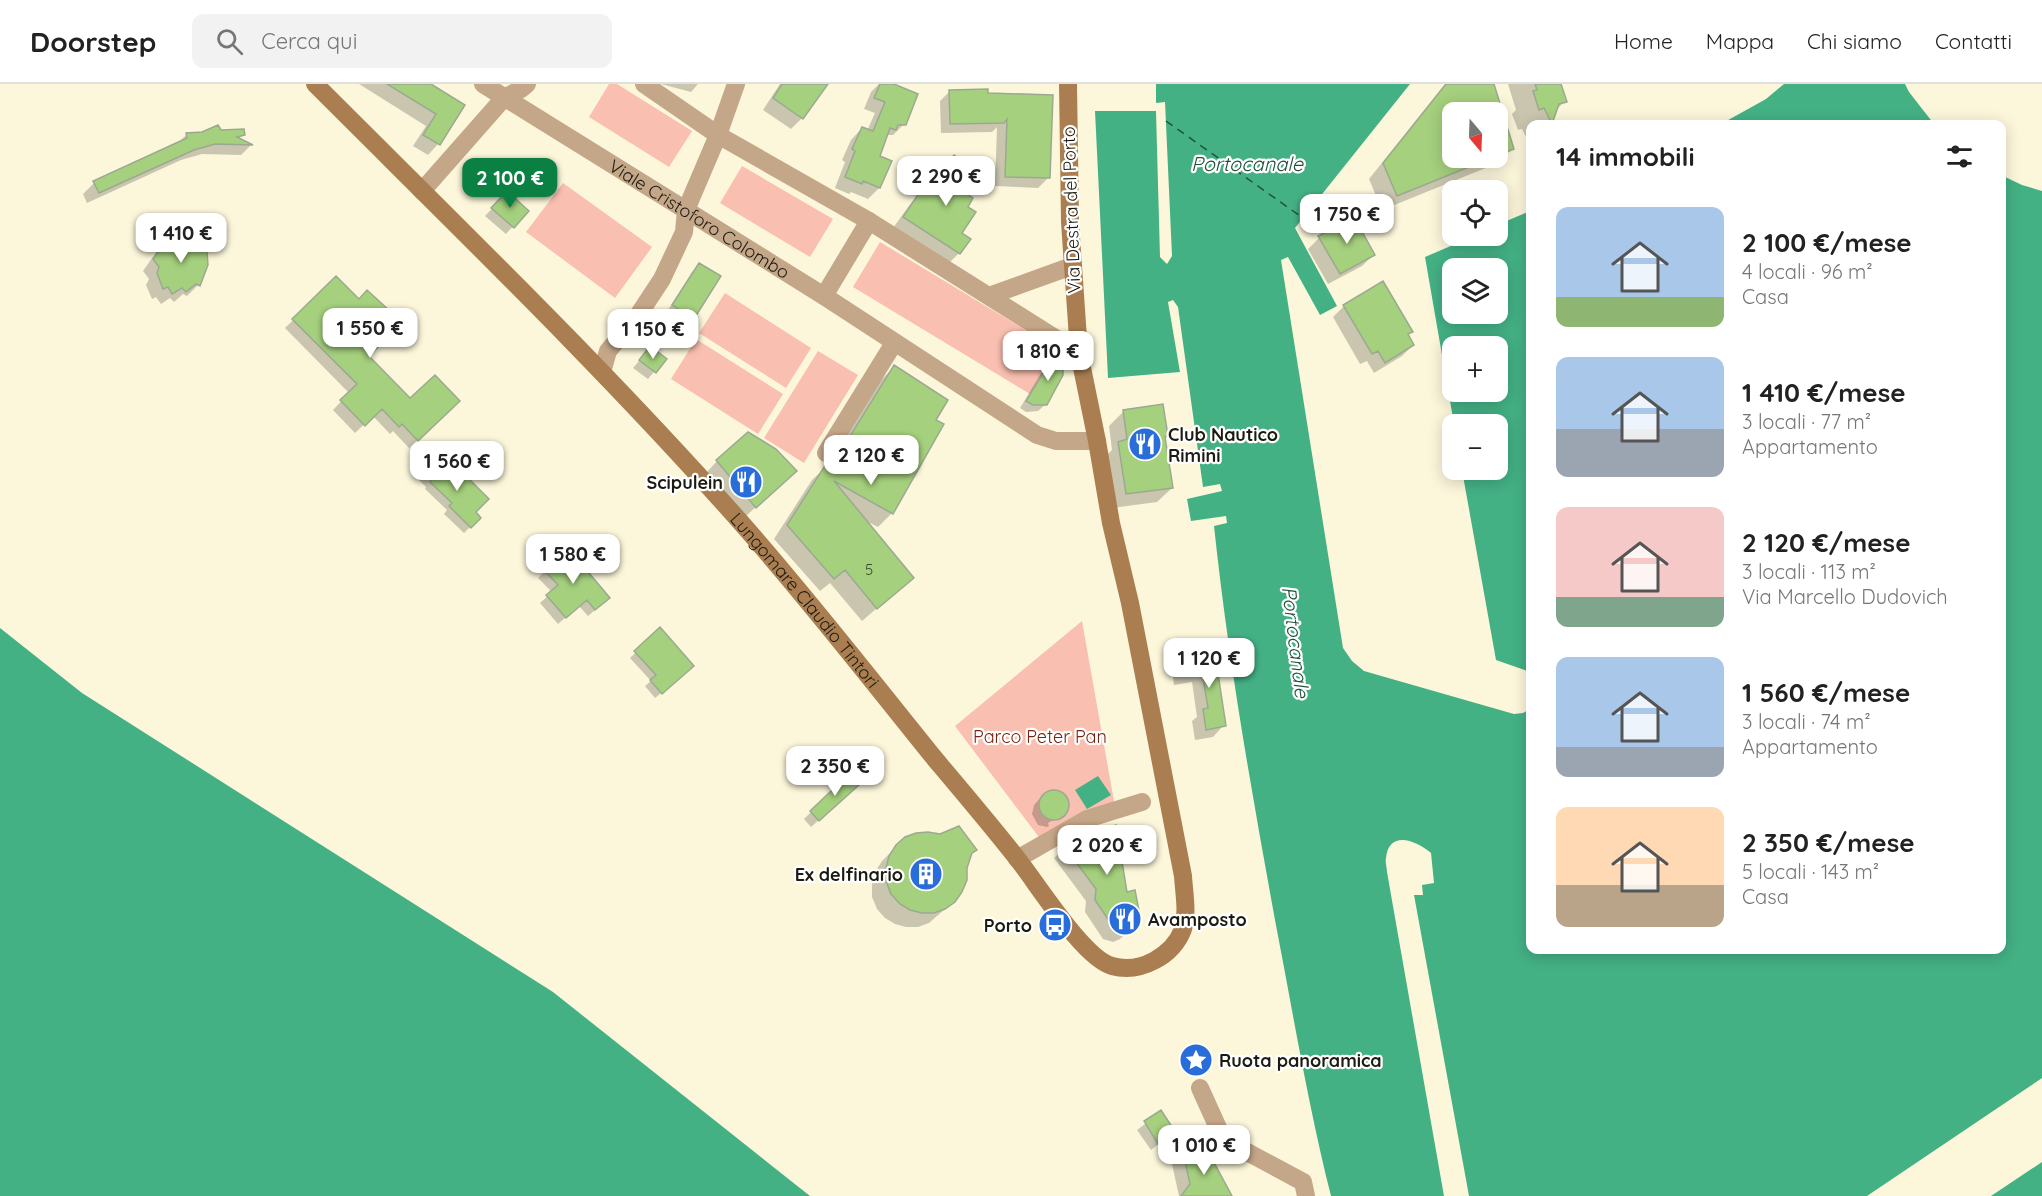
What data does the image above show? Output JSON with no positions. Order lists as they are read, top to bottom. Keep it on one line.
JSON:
{"streets":{"street":["Via Destra del Porto","Viale Cristoforo Colombo","Lungomare Claudio Tintori"]},"crossings":[["Via Destra del Porto","Viale Cristoforo Colombo"],["Via Destra del Porto","Lungomare Claudio Tintori"]],"water":["Portocanale"],"parks":["Parco Peter Pan"],"places":{"restaurant":["Club Nautico Rimini","Scipulein","Avamposto"],"building":["Ex delfinario"],"bus stop":["Porto"],"place":["Ruota panoramica"]},"house_numbers":["5"],"north":"bottom","page":{"header":"Doorstep","search":"Cerca qui","nav":["Home","Mappa","Chi siamo","Contatti"],"map_buttons":["+","−"],"heading":"14 immobili","price":["2 290 €","2 100 €","1 750 €","1 410 €","1 550 €","1 150 €","1 810 €","2 120 €","1 560 €","1 580 €","1 120 €","2 350 €","2 020 €","1 010 €"],"list":[{"name":"2 100 €/mese","note":"4 locali · 96 m² · Casa"},{"name":"1 410 €/mese","note":"3 locali · 77 m² · Appartamento"},{"name":"2 120 €/mese","note":"3 locali · 113 m² · Via Marcello Dudovich"},{"name":"1 560 €/mese","note":"3 locali · 74 m² · Appartamento"},{"name":"2 350 €/mese","note":"5 locali · 143 m² · Casa"}]}}
